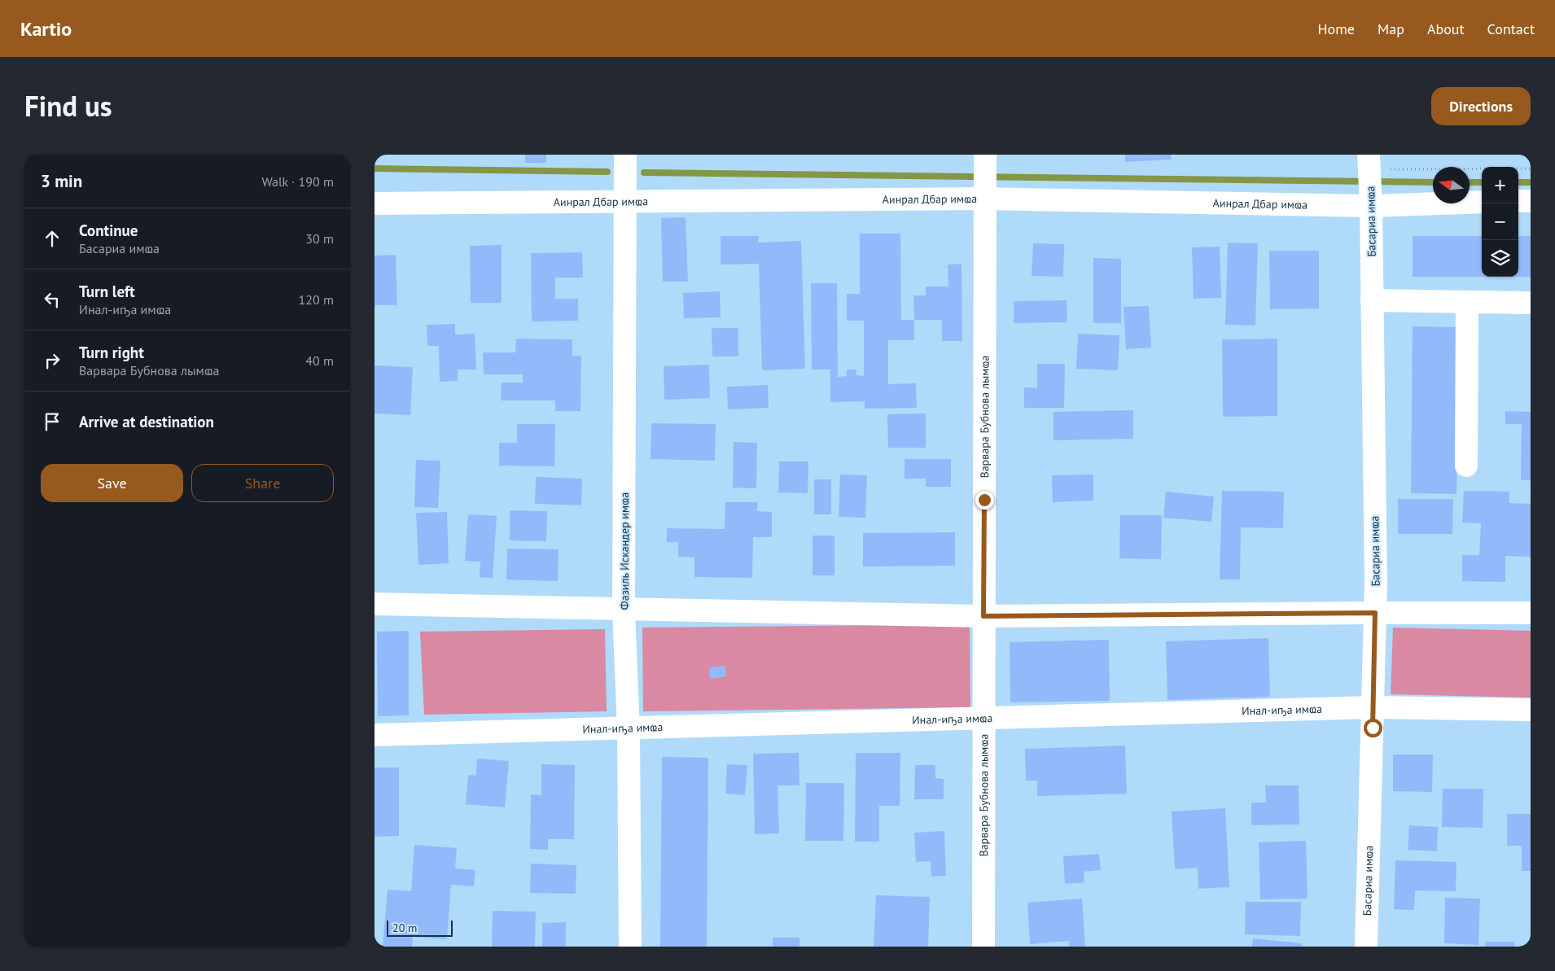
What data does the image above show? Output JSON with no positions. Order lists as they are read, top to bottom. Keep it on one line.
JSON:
{"streets":{"street":["Аинрал Дбар имҩа","Басариа имҩа","Варвара Бубнова лымҩа","Фазиль Искандер имҩа","Инал-иҧа имҩа"]},"crossings":[["Аинрал Дбар имҩа","Басариа имҩа"],["Аинрал Дбар имҩа","Варвара Бубнова лымҩа"],["Аинрал Дбар имҩа","Фазиль Искандер имҩа"],["Басариа имҩа","Инал-иҧа имҩа"],["Варвара Бубнова лымҩа","Инал-иҧа имҩа"],["Фазиль Искандер имҩа","Инал-иҧа имҩа"]],"scale_bar":"20 m","north":"left","page":{"header":"Kartio","nav":["Home","Map","About","Contact"],"title":"Find us","buttons":["Directions",["Save","Share"]],"heading":["3 min","Walk · 190 m"],"map_buttons":["+","−"],"list":[["Continue","Басариа имҩа","30 m"],["Turn left","Инал-иҧа имҩа","120 m"],["Turn right","Варвара Бубнова лымҩа","40 m"],"Arrive at destination"],"scale":"20 m"}}
